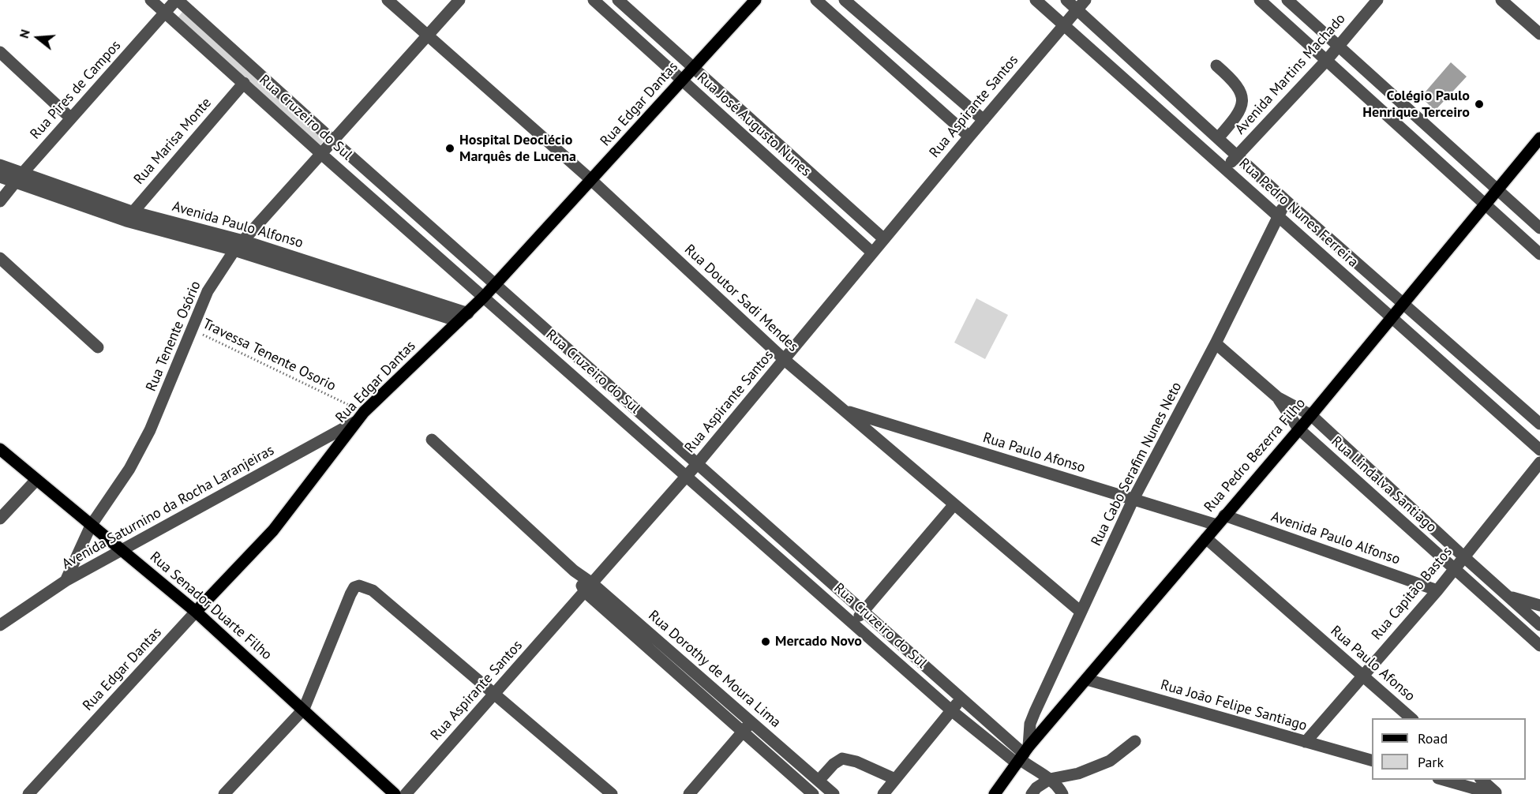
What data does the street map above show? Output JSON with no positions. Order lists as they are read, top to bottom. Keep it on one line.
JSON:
{"streets":{"main road":["Rua Edgar Dantas","Rua Pedro Bezerra Filho","Rua Senador Duarte Filho"],"street":["Avenida Martins Machado","Rua Pires de Campos","Rua Aspirante Santos","Rua Cruzeiro do Sul","Rua José Augusto Nunes","Rua Marisa Monte","Rua Pedro Nunes Ferreira","Avenida Paulo Alfonso","Rua Doutor Sadi Mendes","Rua Tenente Osório","Rua Paulo Afonso","Rua Cabo Serafim Nunes Neto","Rua Lindalva Santiago","Avenida Saturnino da Rocha Laranjeiras","Rua Capitão Bastos","Rua Dorothy de Moura Lima","Rua João Felipe Santiago"],"path":["Travessa Tenente Osorio"]},"crossings":[["Avenida Martins Machado","Rua Pedro Nunes Ferreira"],["Rua Pires de Campos","Rua Cruzeiro do Sul"],["Rua Pires de Campos","Avenida Paulo Alfonso"],["Rua Edgar Dantas","Rua Cruzeiro do Sul"],["Rua Edgar Dantas","Rua José Augusto Nunes"],["Rua Edgar Dantas","Avenida Paulo Alfonso"],["Rua Edgar Dantas","Rua Doutor Sadi Mendes"],["Rua Edgar Dantas","Travessa Tenente Osorio"],["Rua Edgar Dantas","Avenida Saturnino da Rocha Laranjeiras"],["Rua Edgar Dantas","Rua Senador Duarte Filho"],["Rua Aspirante Santos","Rua Cruzeiro do Sul"],["Rua Aspirante Santos","Rua José Augusto Nunes"],["Rua Aspirante Santos","Rua Pedro Nunes Ferreira"],["Rua Aspirante Santos","Rua Doutor Sadi Mendes"],["Rua Aspirante Santos","Rua Dorothy de Moura Lima"],["Rua Cruzeiro do Sul","Rua Marisa Monte"],["Rua Cruzeiro do Sul","Rua Tenente Osório"],["Rua Cruzeiro do Sul","Rua Pedro Bezerra Filho"],["Rua Cruzeiro do Sul","Rua Cabo Serafim Nunes Neto"],["Rua Marisa Monte","Avenida Paulo Alfonso"],["Rua Pedro Nunes Ferreira","Rua Pedro Bezerra Filho"],["Rua Pedro Nunes Ferreira","Rua Cabo Serafim Nunes Neto"],["Avenida Paulo Alfonso","Rua Tenente Osório"],["Avenida Paulo Alfonso","Rua Pedro Bezerra Filho"],["Avenida Paulo Alfonso","Rua Capitão Bastos"],["Rua Doutor Sadi Mendes","Rua Tenente Osório"],["Rua Doutor Sadi Mendes","Rua Paulo Afonso"],["Rua Doutor Sadi Mendes","Rua Cabo Serafim Nunes Neto"],["Rua Tenente Osório","Travessa Tenente Osorio"],["Rua Tenente Osório","Avenida Saturnino da Rocha Laranjeiras"],["Rua Tenente Osório","Rua Senador Duarte Filho"],["Rua Paulo Afonso","Rua Pedro Bezerra Filho"],["Rua Paulo Afonso","Rua Cabo Serafim Nunes Neto"],["Rua Paulo Afonso","Rua Capitão Bastos"],["Rua Pedro Bezerra Filho","Rua Cabo Serafim Nunes Neto"],["Rua Pedro Bezerra Filho","Rua Lindalva Santiago"],["Rua Pedro Bezerra Filho","Rua João Felipe Santiago"],["Rua Cabo Serafim Nunes Neto","Rua Lindalva Santiago"],["Rua Lindalva Santiago","Rua Capitão Bastos"],["Avenida Saturnino da Rocha Laranjeiras","Rua Senador Duarte Filho"],["Rua Capitão Bastos","Rua João Felipe Santiago"]],"places":["Colégio Paulo Henrique Terceiro","Hospital Deoclécio Marquês de Lucena","Mercado Novo"],"legend":["Road","Park"],"north":"left"}
